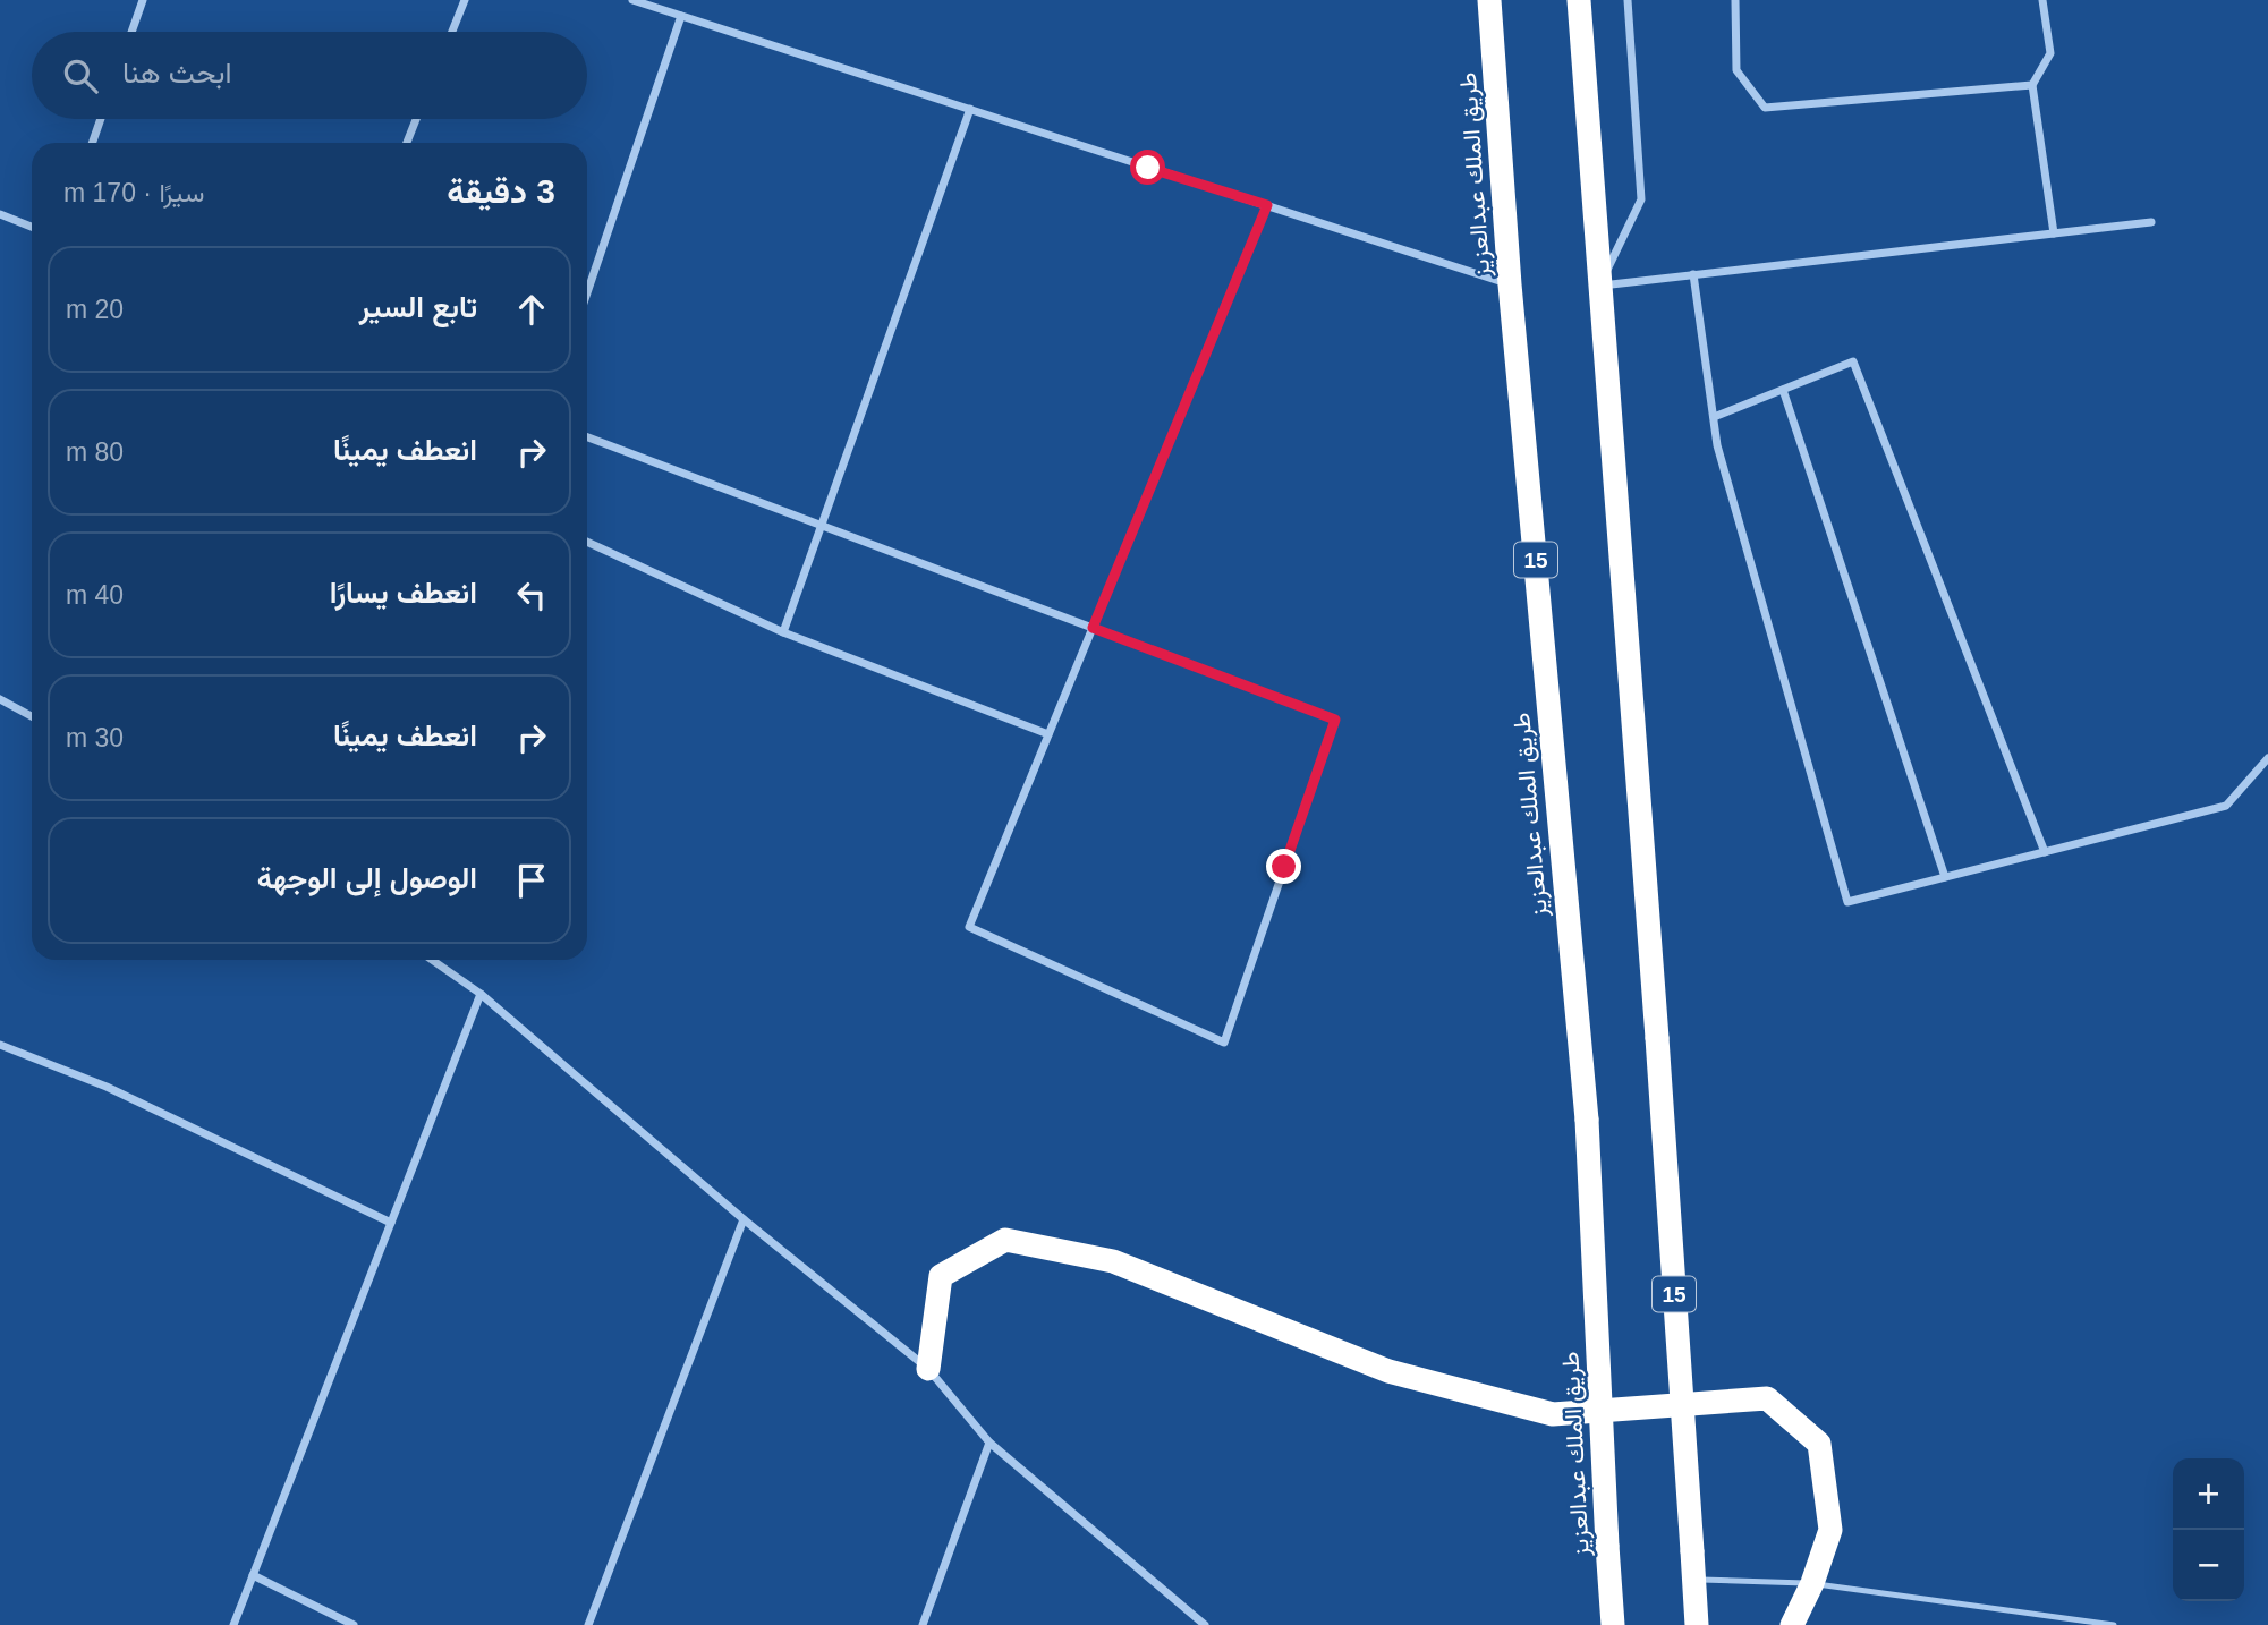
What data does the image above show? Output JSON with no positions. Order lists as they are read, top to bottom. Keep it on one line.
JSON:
{"streets":{"highway":["طريق الملك عبدالعزيز","15"]},"page":{"search":"ابحث هنا","heading":["3 دقيقة","سيرًا · 170 m"],"list":[["تابع السير","20 m"],["انعطف يمينًا","80 m"],["انعطف يسارًا","40 m"],["انعطف يمينًا","30 m"],"الوصول إلى الوجهة"],"map_buttons":["+","−"]}}
